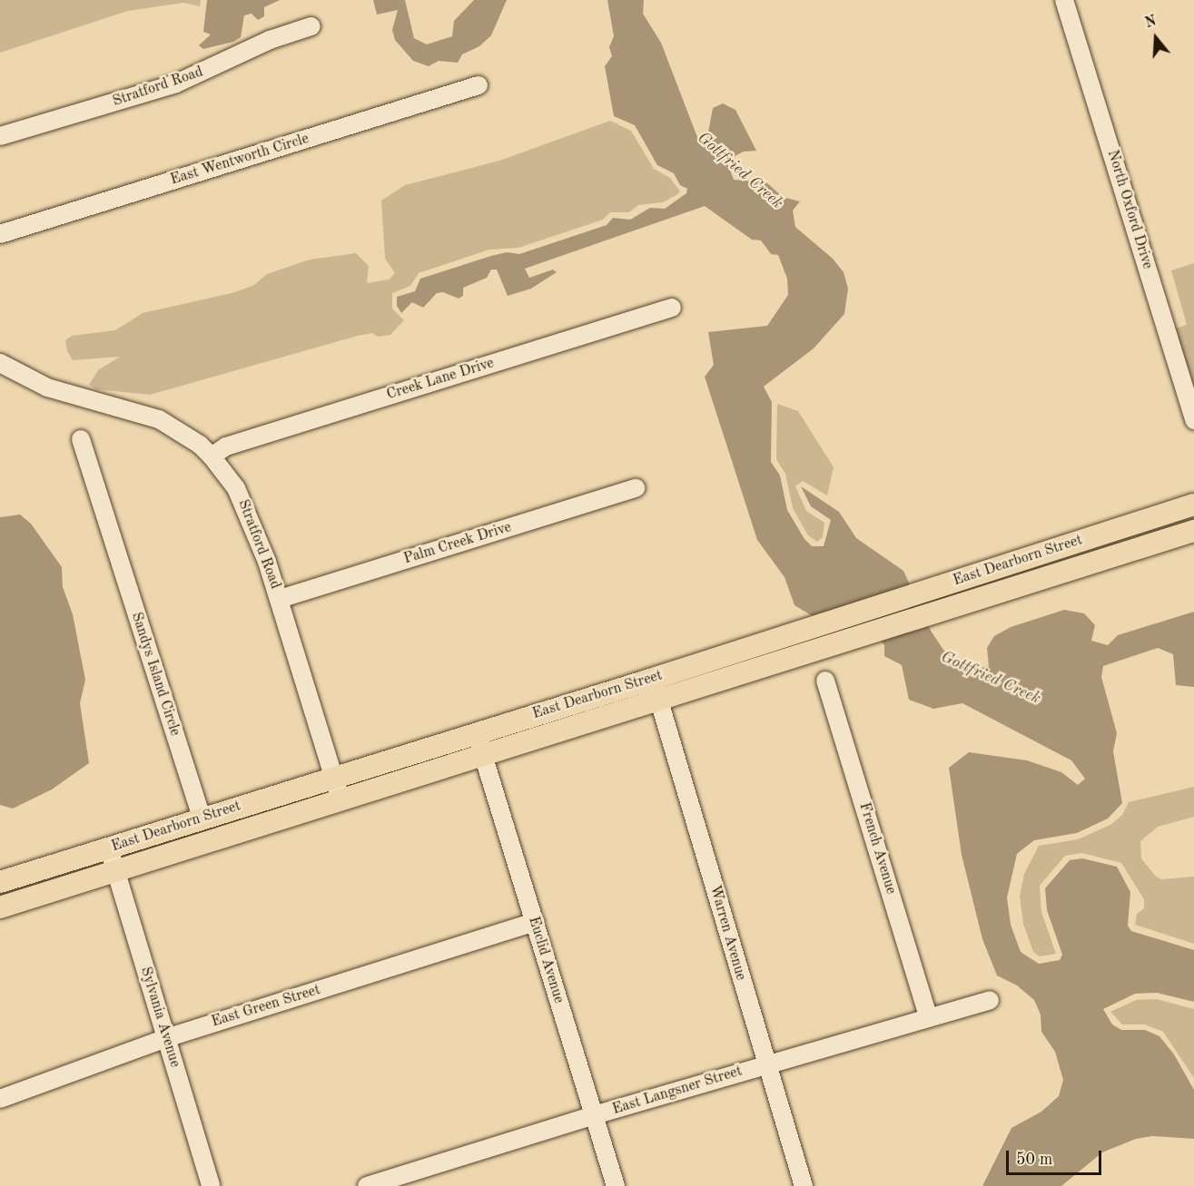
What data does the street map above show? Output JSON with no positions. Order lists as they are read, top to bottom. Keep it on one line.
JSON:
{"streets":{"main road":["East Dearborn Street"],"street":["Stratford Road","East Wentworth Circle","North Oxford Drive","Creek Lane Drive","Palm Creek Drive","Sandys Island Circle","French Avenue","Warren Avenue","Euclid Avenue","East Green Street","Sylvania Avenue","East Langsner Street"]},"crossings":[["Stratford Road","Creek Lane Drive"],["Stratford Road","Palm Creek Drive"],["Stratford Road","East Dearborn Street"],["East Dearborn Street","Sandys Island Circle"],["East Dearborn Street","Warren Avenue"],["East Dearborn Street","Euclid Avenue"],["East Dearborn Street","Sylvania Avenue"],["French Avenue","East Langsner Street"],["Warren Avenue","East Langsner Street"],["Euclid Avenue","East Green Street"],["Euclid Avenue","East Langsner Street"],["East Green Street","Sylvania Avenue"]],"water":["Gottfried Creek"],"scale_bar":"50 m","north":"top"}
